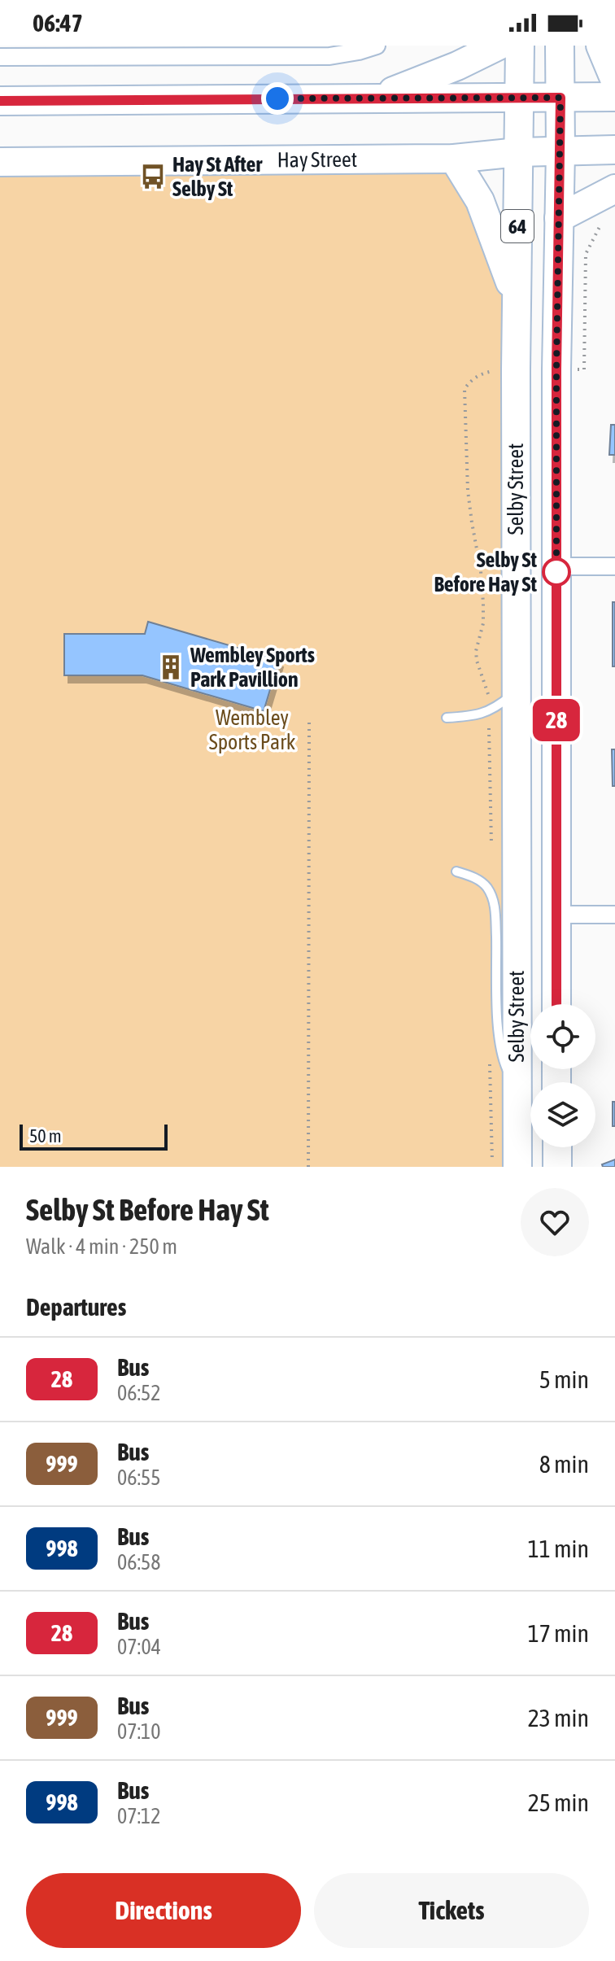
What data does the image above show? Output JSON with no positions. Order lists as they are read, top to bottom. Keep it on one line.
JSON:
{"streets":{"main road":["Hay Street","64","Selby Street"]},"crossings":[["Hay Street","Selby Street"]],"parks":["Wembley Sports Park"],"places":{"bus stop":["Hay St After Selby St"],"other":["Selby St Before Hay St"],"building":["Wembley Sports Park Pavillion"]},"lines":["bus line 28"],"scale_bar":"50 m","page":{"status":"06:47","on_map":"28","scale":"50 m","heading":[["Selby St Before Hay St","Walk · 4 min · 250 m"],"Departures"],"list":[{"mark":"28","name":"Bus","note":"06:52","value":"5 min"},{"mark":"999","name":"Bus","note":"06:55","value":"8 min"},{"mark":"998","name":"Bus","note":"06:58","value":"11 min"},{"mark":"28","name":"Bus","note":"07:04","value":"17 min"},{"mark":"999","name":"Bus","note":"07:10","value":"23 min"},{"mark":"998","name":"Bus","note":"07:12","value":"25 min"}],"buttons":["Directions","Tickets"]}}
